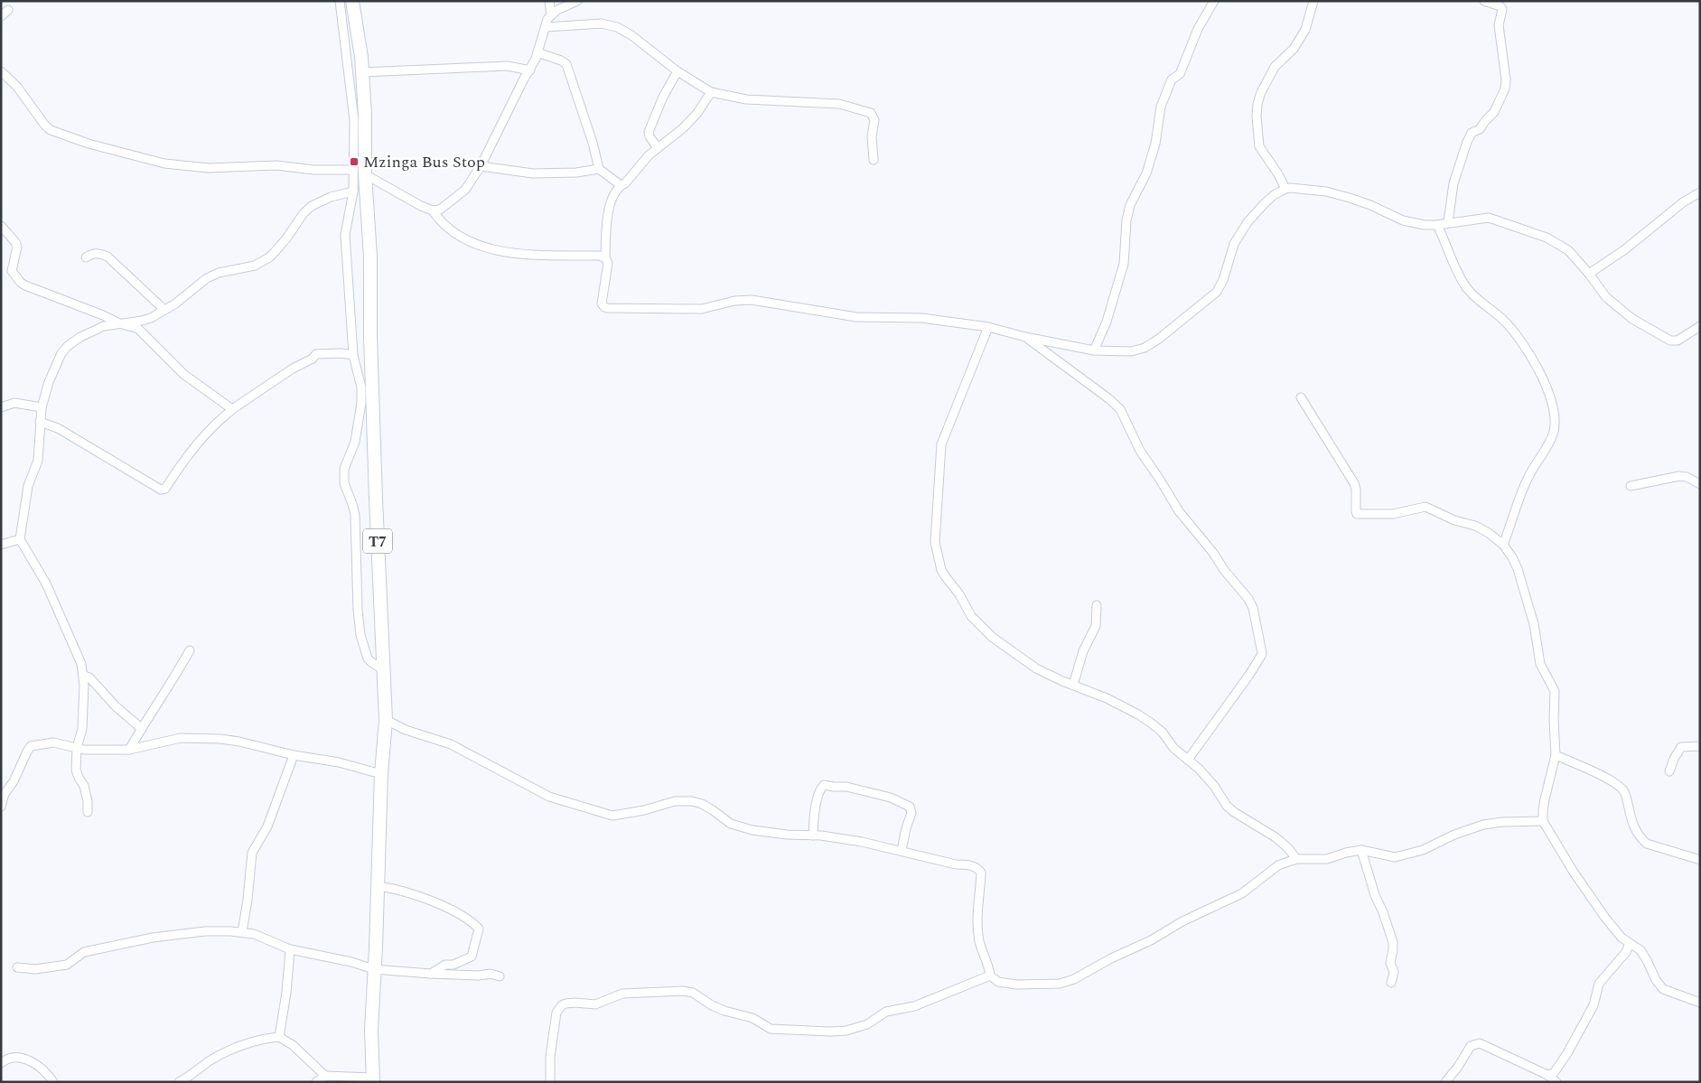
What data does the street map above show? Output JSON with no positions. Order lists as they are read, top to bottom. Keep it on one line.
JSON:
{"streets":{"highway":["T7"]},"places":{"transit":["Mzinga Bus Stop"]}}
